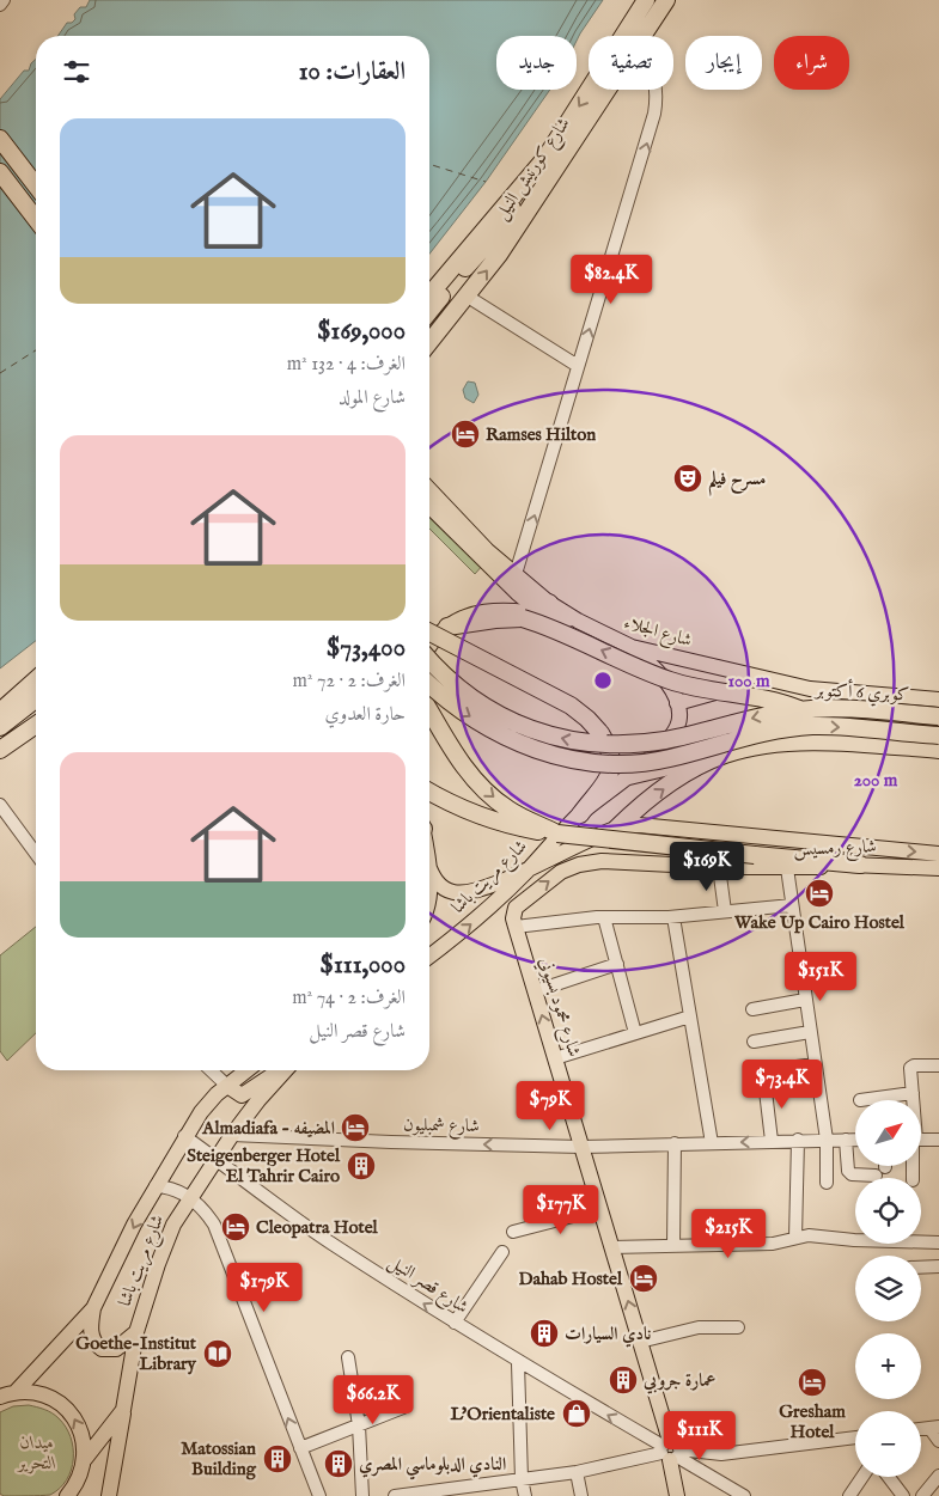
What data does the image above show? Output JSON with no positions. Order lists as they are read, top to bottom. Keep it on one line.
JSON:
{"streets":{"highway":["شارع كورنيش النيل","كوبري 6 أكتوبر"],"main road":["شارع الجلاء","شارع رمسيس","شارع مريت باشا","شارع محمود بسيوني"],"street":["شارع شمبليون","شارع قصر النيل"]},"crossings":[["شارع رمسيس","شارع مريت باشا"],["شارع رمسيس","شارع محمود بسيوني"],["شارع مريت باشا","شارع شمبليون"],["شارع مريت باشا","شارع قصر النيل"],["شارع محمود بسيوني","شارع شمبليون"],["شارع محمود بسيوني","شارع قصر النيل"]],"one_way":["شارع قصر النيل"],"parks":["ميدان التحرير"],"places":{"hotel":["Ramses Hilton","Wake Up Cairo Hostel","Almadiafa - المضيفه","Cleopatra Hotel","Dahab Hostel","Gresham Hotel"],"theatre":["مسرح فيلم"],"building":["Steigenberger Hotel El Tahrir Cairo","نادي السيارات","عمارة جروبي","Matossian Building","النادي الدبلوماسي المصري"],"library":["Goethe-Institut Library"],"shop":["L'Orientaliste"]},"north":"top right","page":{"chip":["شراء","إيجار","تصفية","جديد"],"heading":"العقارات: 10","list":[{"name":"$169,000","note":"الغرف: 4 · 132 m² · شارع المولد"},{"name":"$73,400","note":"الغرف: 2 · 72 m² · حارة العدوي"},{"name":"$111,000","note":"الغرف: 2 · 74 m² · شارع قصر النيل"}],"price":["$82.4K","$169K","$151K","$73.4K","$79K","$177K","$215K","$179K","$66.2K","$111K"],"map_buttons":["+","−"]},"rings":["100 m","200 m"]}
